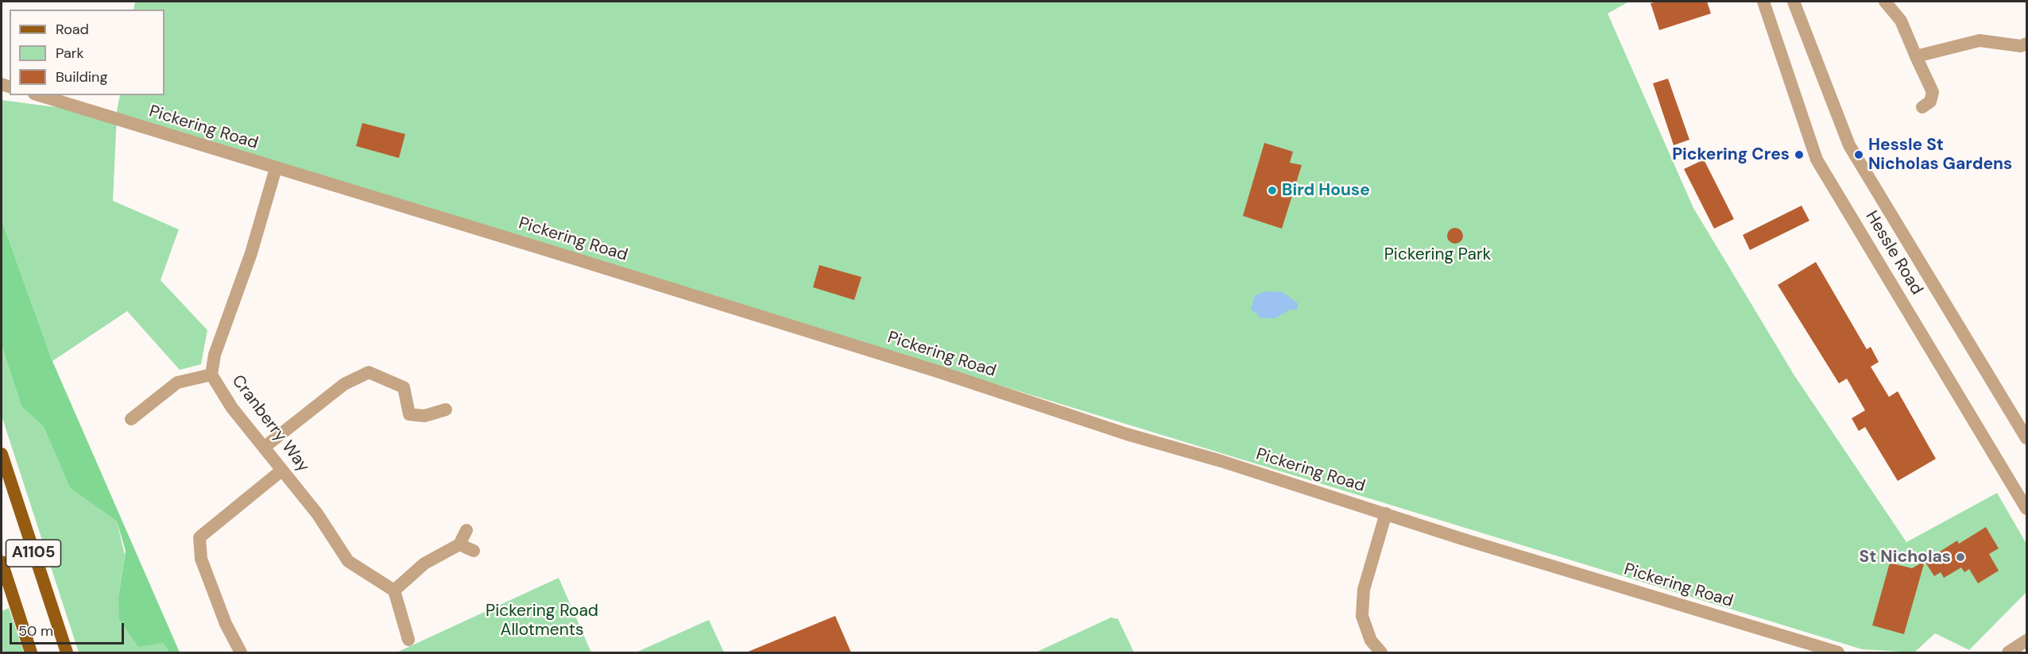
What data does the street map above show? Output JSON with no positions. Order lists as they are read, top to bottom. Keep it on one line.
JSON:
{"streets":{"main road":["A1105"],"street":["Pickering Road","Hessle Road","Cranberry Way"]},"crossings":[["Pickering Road","Cranberry Way"]],"parks":["Pickering Park","Pickering Road Allotments"],"places":["Pickering Cres","Hessle St Nicholas Gardens","Bird House","St Nicholas"],"legend":["Road","Park","Building"],"scale_bar":"50 m"}
